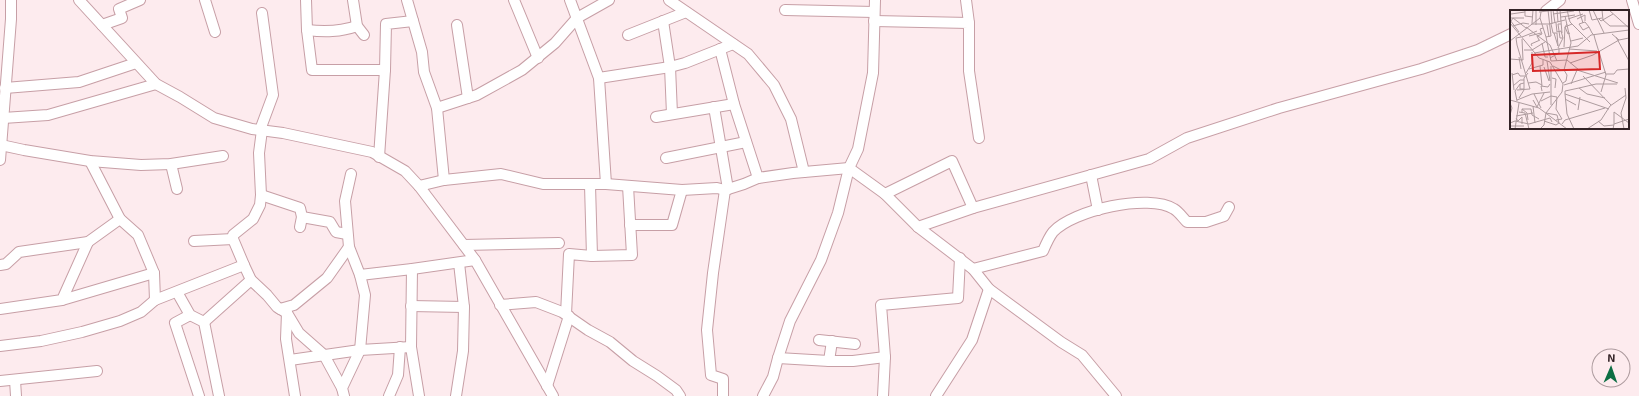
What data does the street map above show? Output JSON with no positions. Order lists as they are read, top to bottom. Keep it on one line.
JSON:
{"north":"top"}
